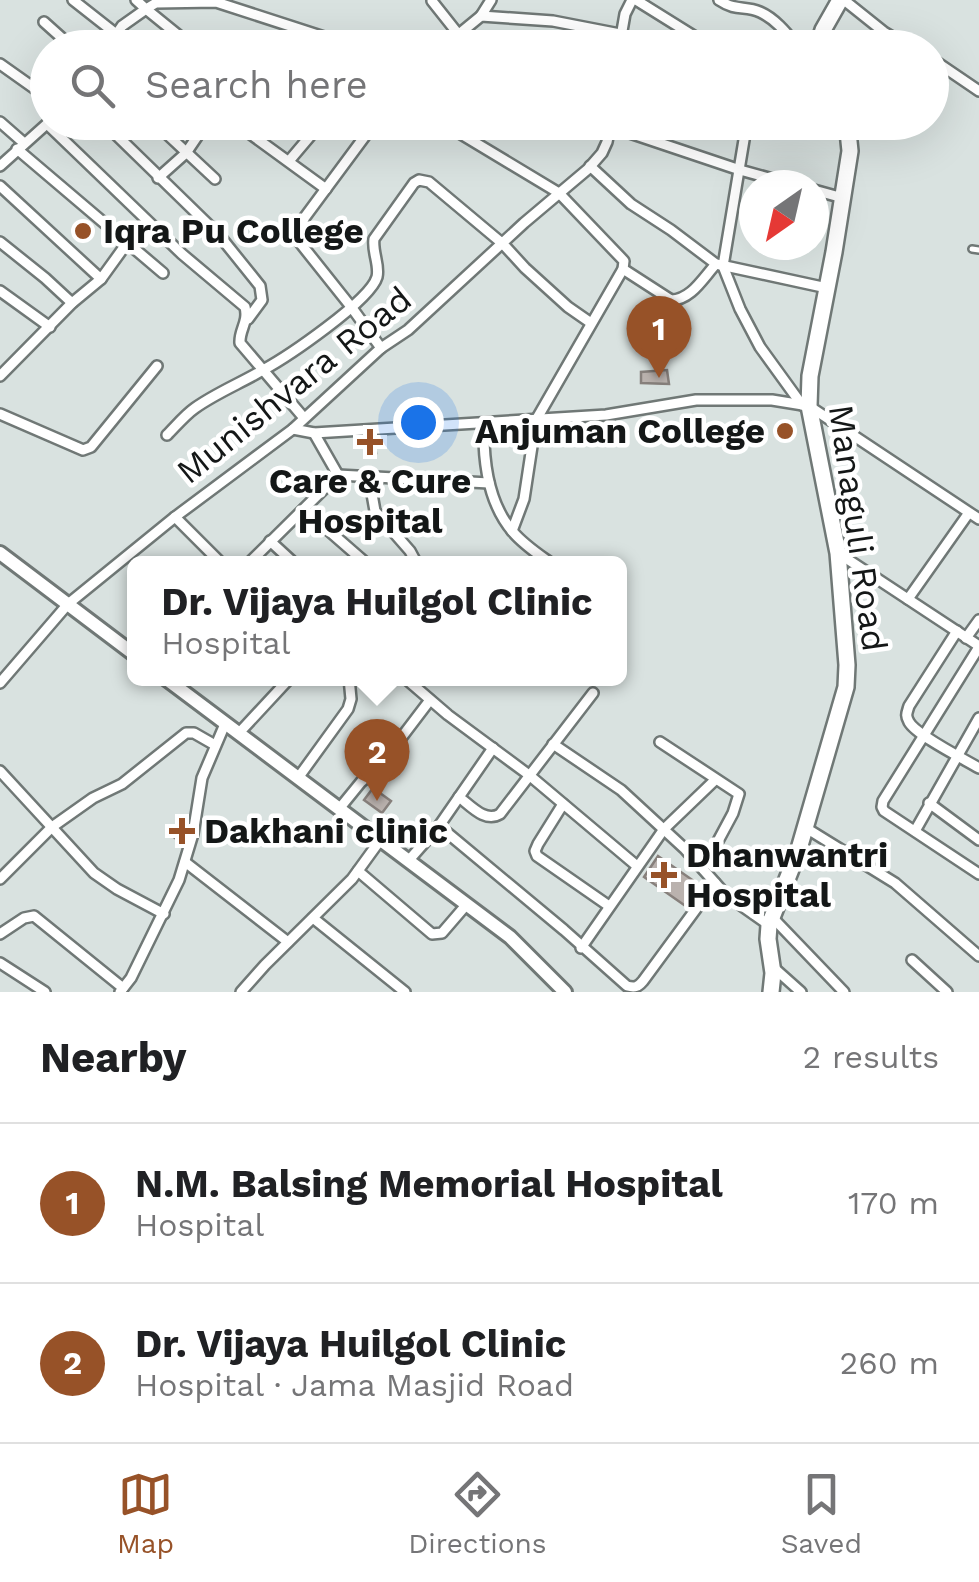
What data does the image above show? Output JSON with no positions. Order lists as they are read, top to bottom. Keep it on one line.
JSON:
{"streets":{"main road":["Managuli Road"],"street":["Munishvara Road"]},"places":{"other":["Iqra Pu College","Anjuman College"],"health":["Care & Cure Hospital","Dakhani clinic","Dhanwantri Hospital"]},"north":"bottom left","page":{"search":"Search here","pins":["1","2"],"popup":["Dr. Vijaya Huilgol Clinic","Hospital"],"heading":["Nearby","2 results"],"list":[{"mark":"1","name":"N.M. Balsing Memorial Hospital","note":"Hospital","value":"170 m"},{"mark":"2","name":"Dr. Vijaya Huilgol Clinic","note":"Hospital · Jama Masjid Road","value":"260 m"}],"nav":["Map","Directions","Saved"]}}
